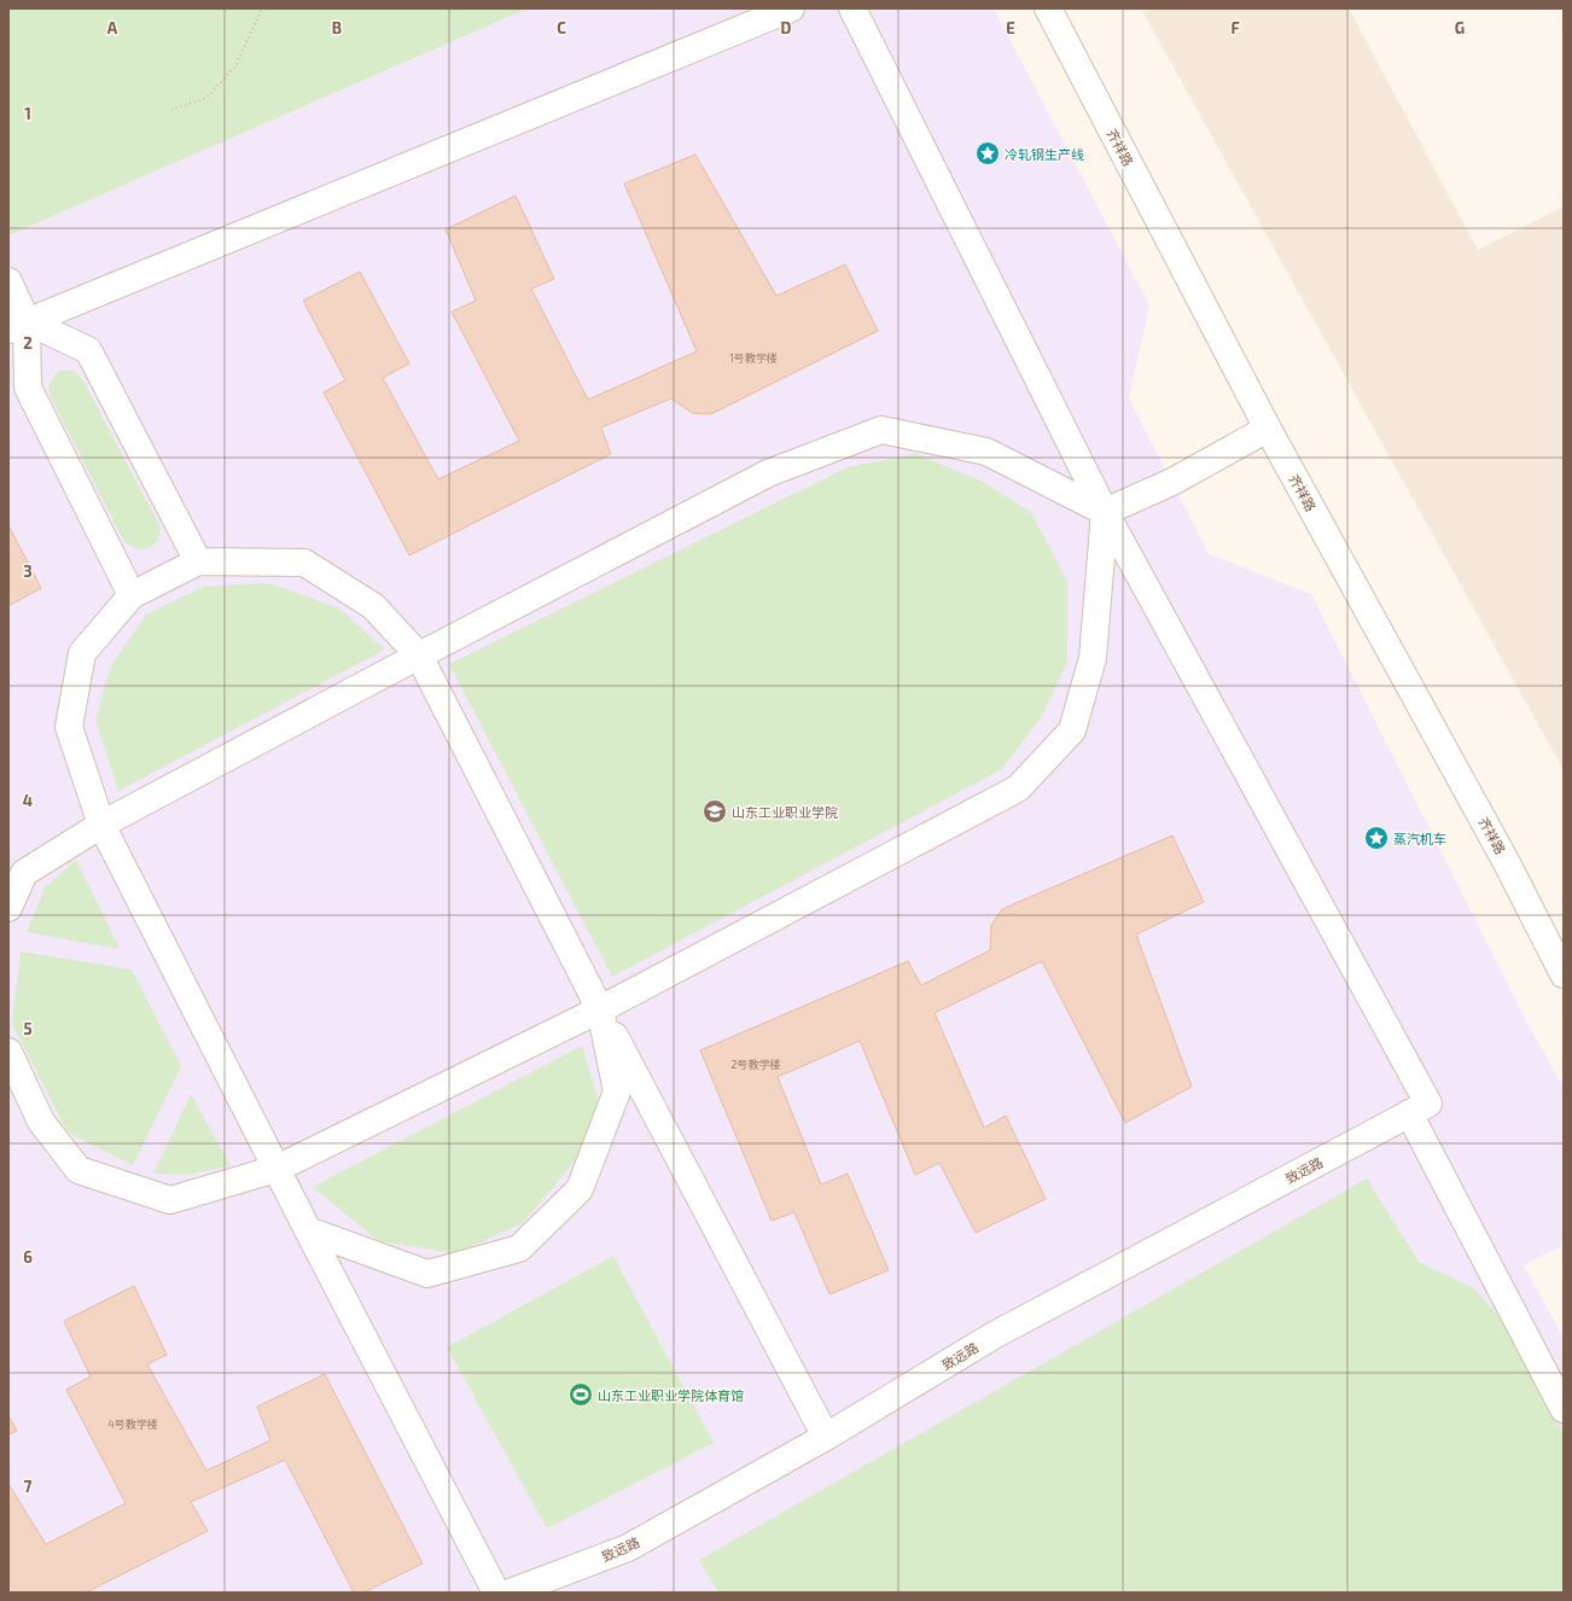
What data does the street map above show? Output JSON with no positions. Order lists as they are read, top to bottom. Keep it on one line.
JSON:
{"streets":{"street":["齐祥路","致远路"]},"places":{"place":["冷轧钢生产线","蒸汽机车"],"school or university":["山东工业职业学院"],"sports":["山东工业职业学院体育馆"]},"house_numbers":["1号教学楼","2号教学楼","4号教学楼"],"grid":{"columns":["A","B","C","D","E","F","G"],"rows":["1","2","3","4","5","6","7"]}}
